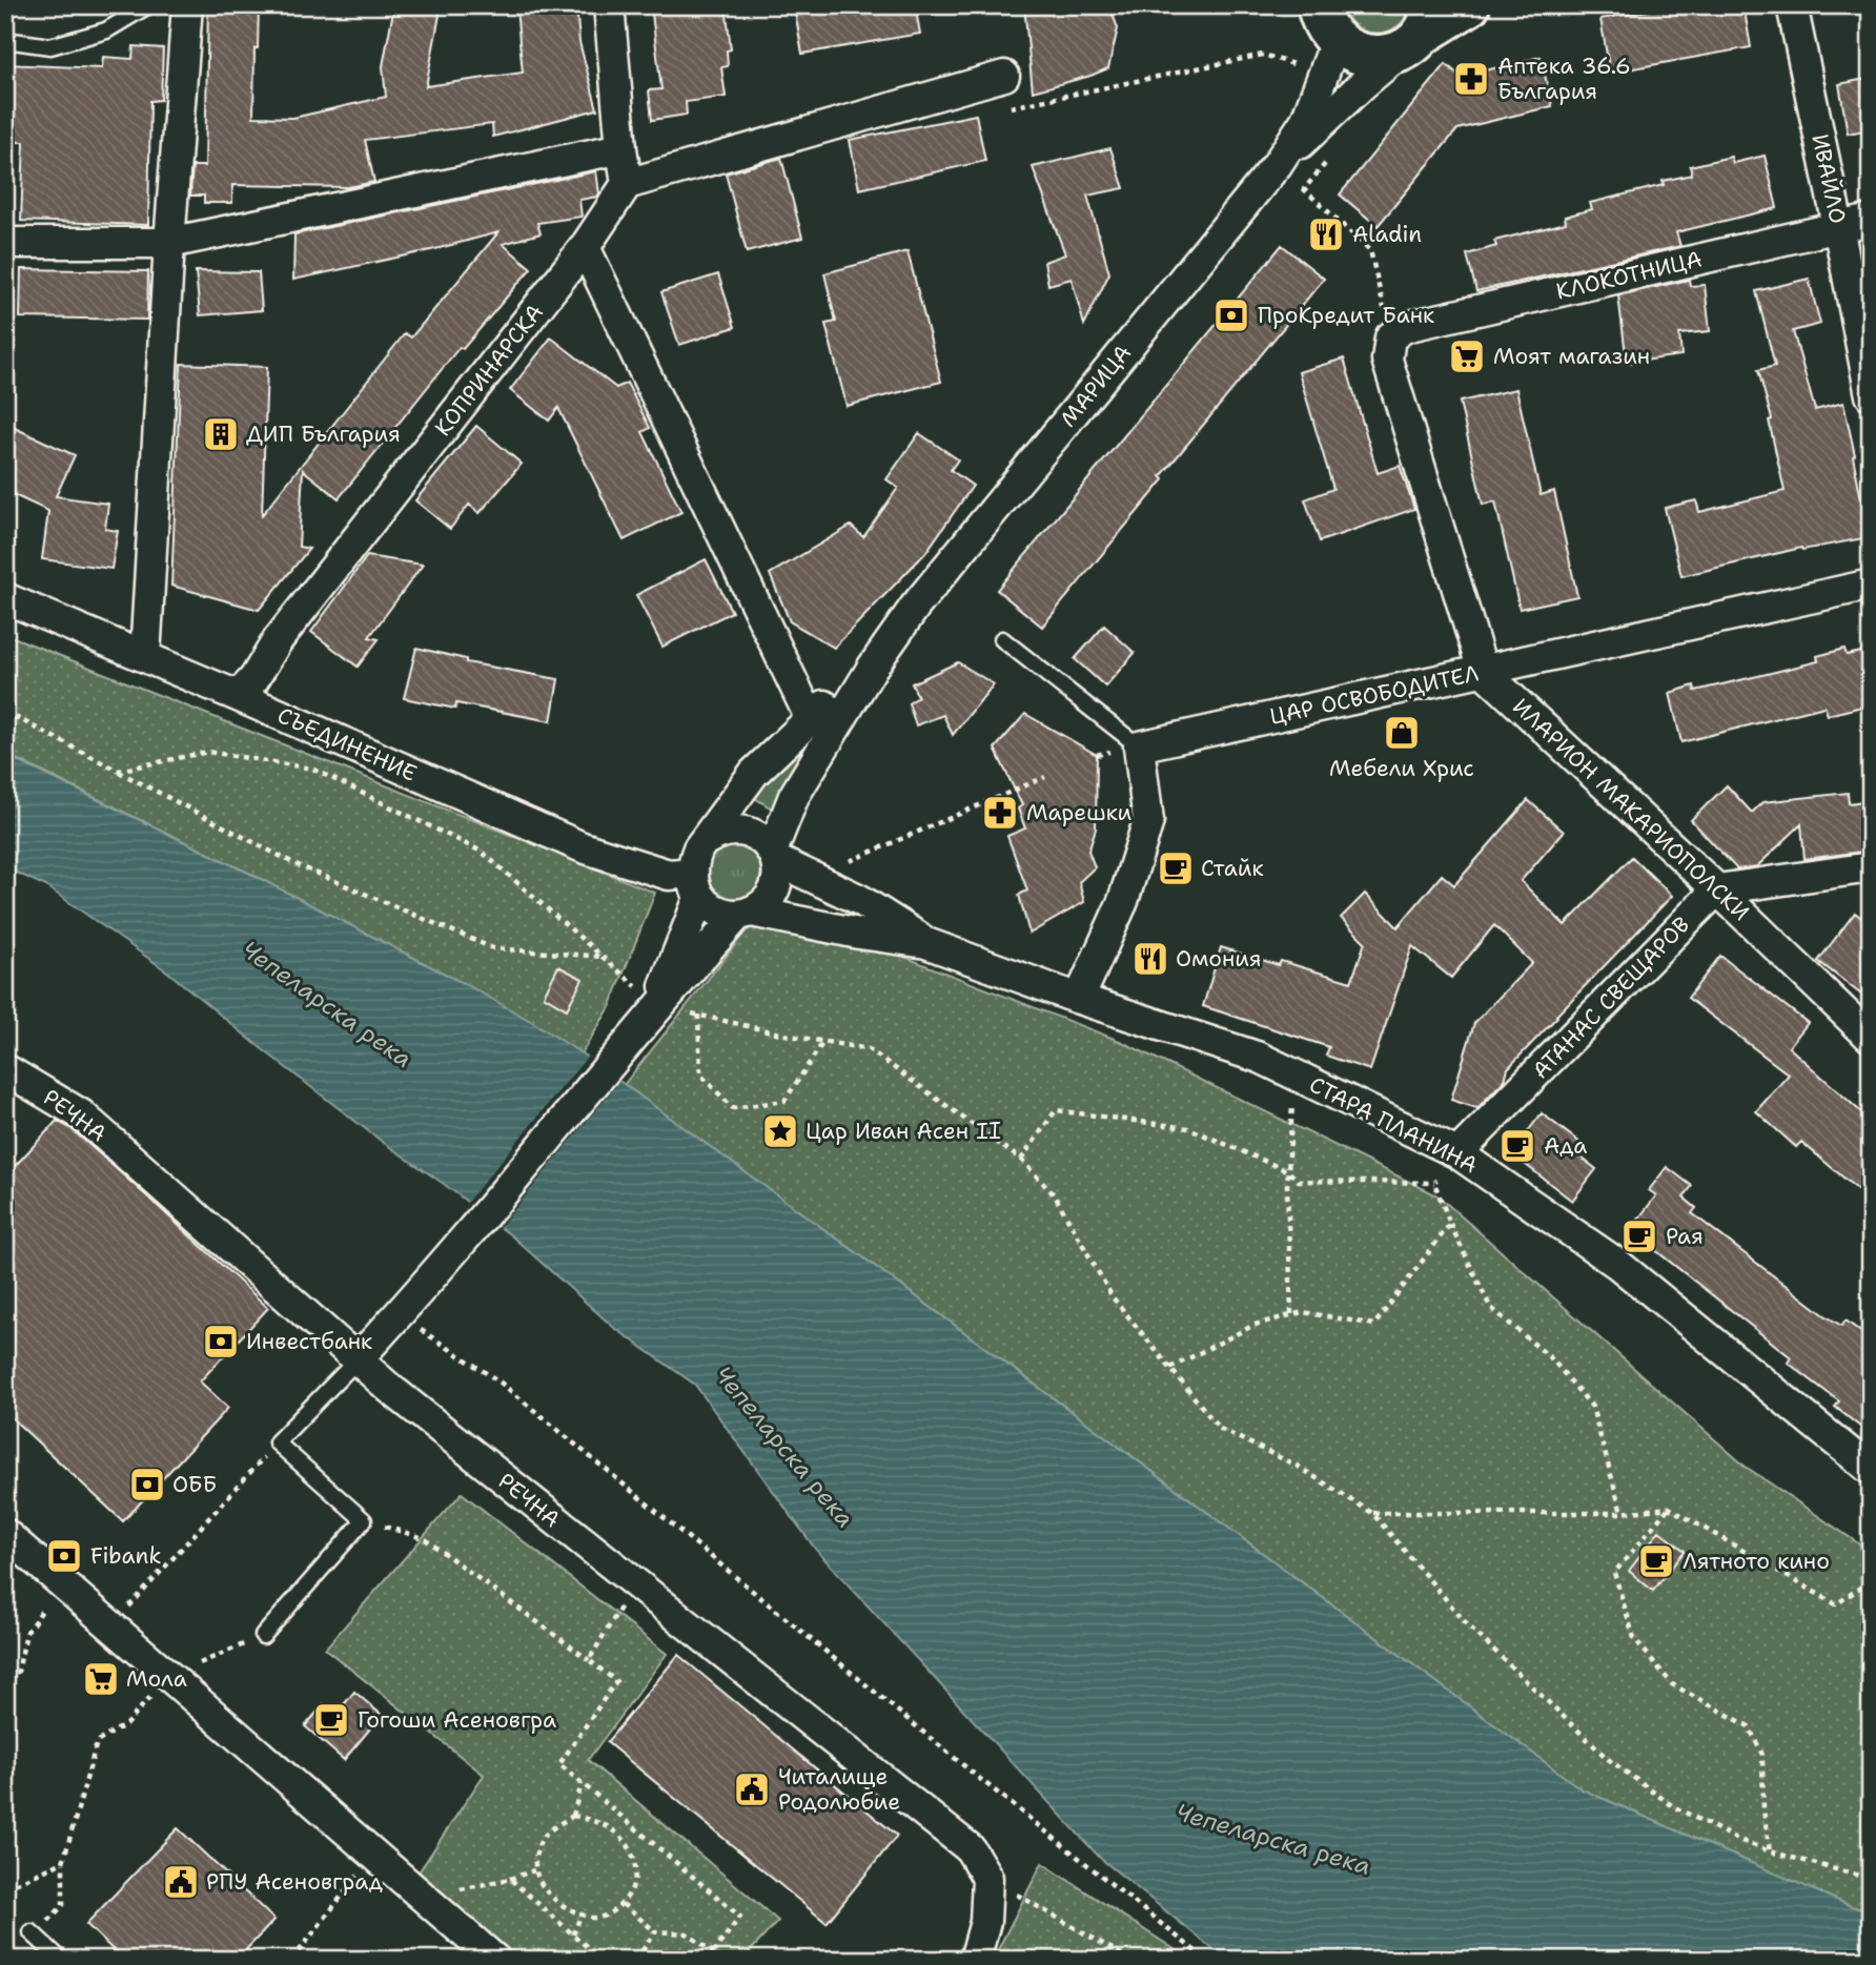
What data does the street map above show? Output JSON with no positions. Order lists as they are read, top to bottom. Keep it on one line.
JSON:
{"streets":{"street":["ИВАЙЛО","КЛОКОТНИЦА","КОПРИНАРСКА","МАРИЦА","ЦАР ОСВОБОДИТЕЛ","СЪЕДИНЕНИЕ","ИЛАРИОН МАКАРИОПОЛСКИ","АТАНАС СВЕЩАРОВ","РЕЧНА","СТАРА ПЛАНИНА"]},"crossings":[["ИВАЙЛО","КЛОКОТНИЦА"],["КЛОКОТНИЦА","ИЛАРИОН МАКАРИОПОЛСКИ"],["КОПРИНАРСКА","СЪЕДИНЕНИЕ"],["ЦАР ОСВОБОДИТЕЛ","ИЛАРИОН МАКАРИОПОЛСКИ"],["ИЛАРИОН МАКАРИОПОЛСКИ","АТАНАС СВЕЩАРОВ"],["АТАНАС СВЕЩАРОВ","СТАРА ПЛАНИНА"]],"water":["Чепеларска река"],"places":{"pharmacy":["Аптека 36.6 България","Марешки"],"restaurant":["Aladin","Омония"],"bank":["ПроКредит Банк","Инвестбанк","ОББ","Fibank"],"supermarket":["Моят магазин","Мола"],"building":["ДИП България"],"shop":["Мебели Хрис"],"cafe":["Стайк","Ада","Рая","Лятното кино","Гогоши Асеновгра"],"place":["Цар Иван Асен II"],"public building":["Читалище Родолюбие","РПУ Асеновград"]}}
